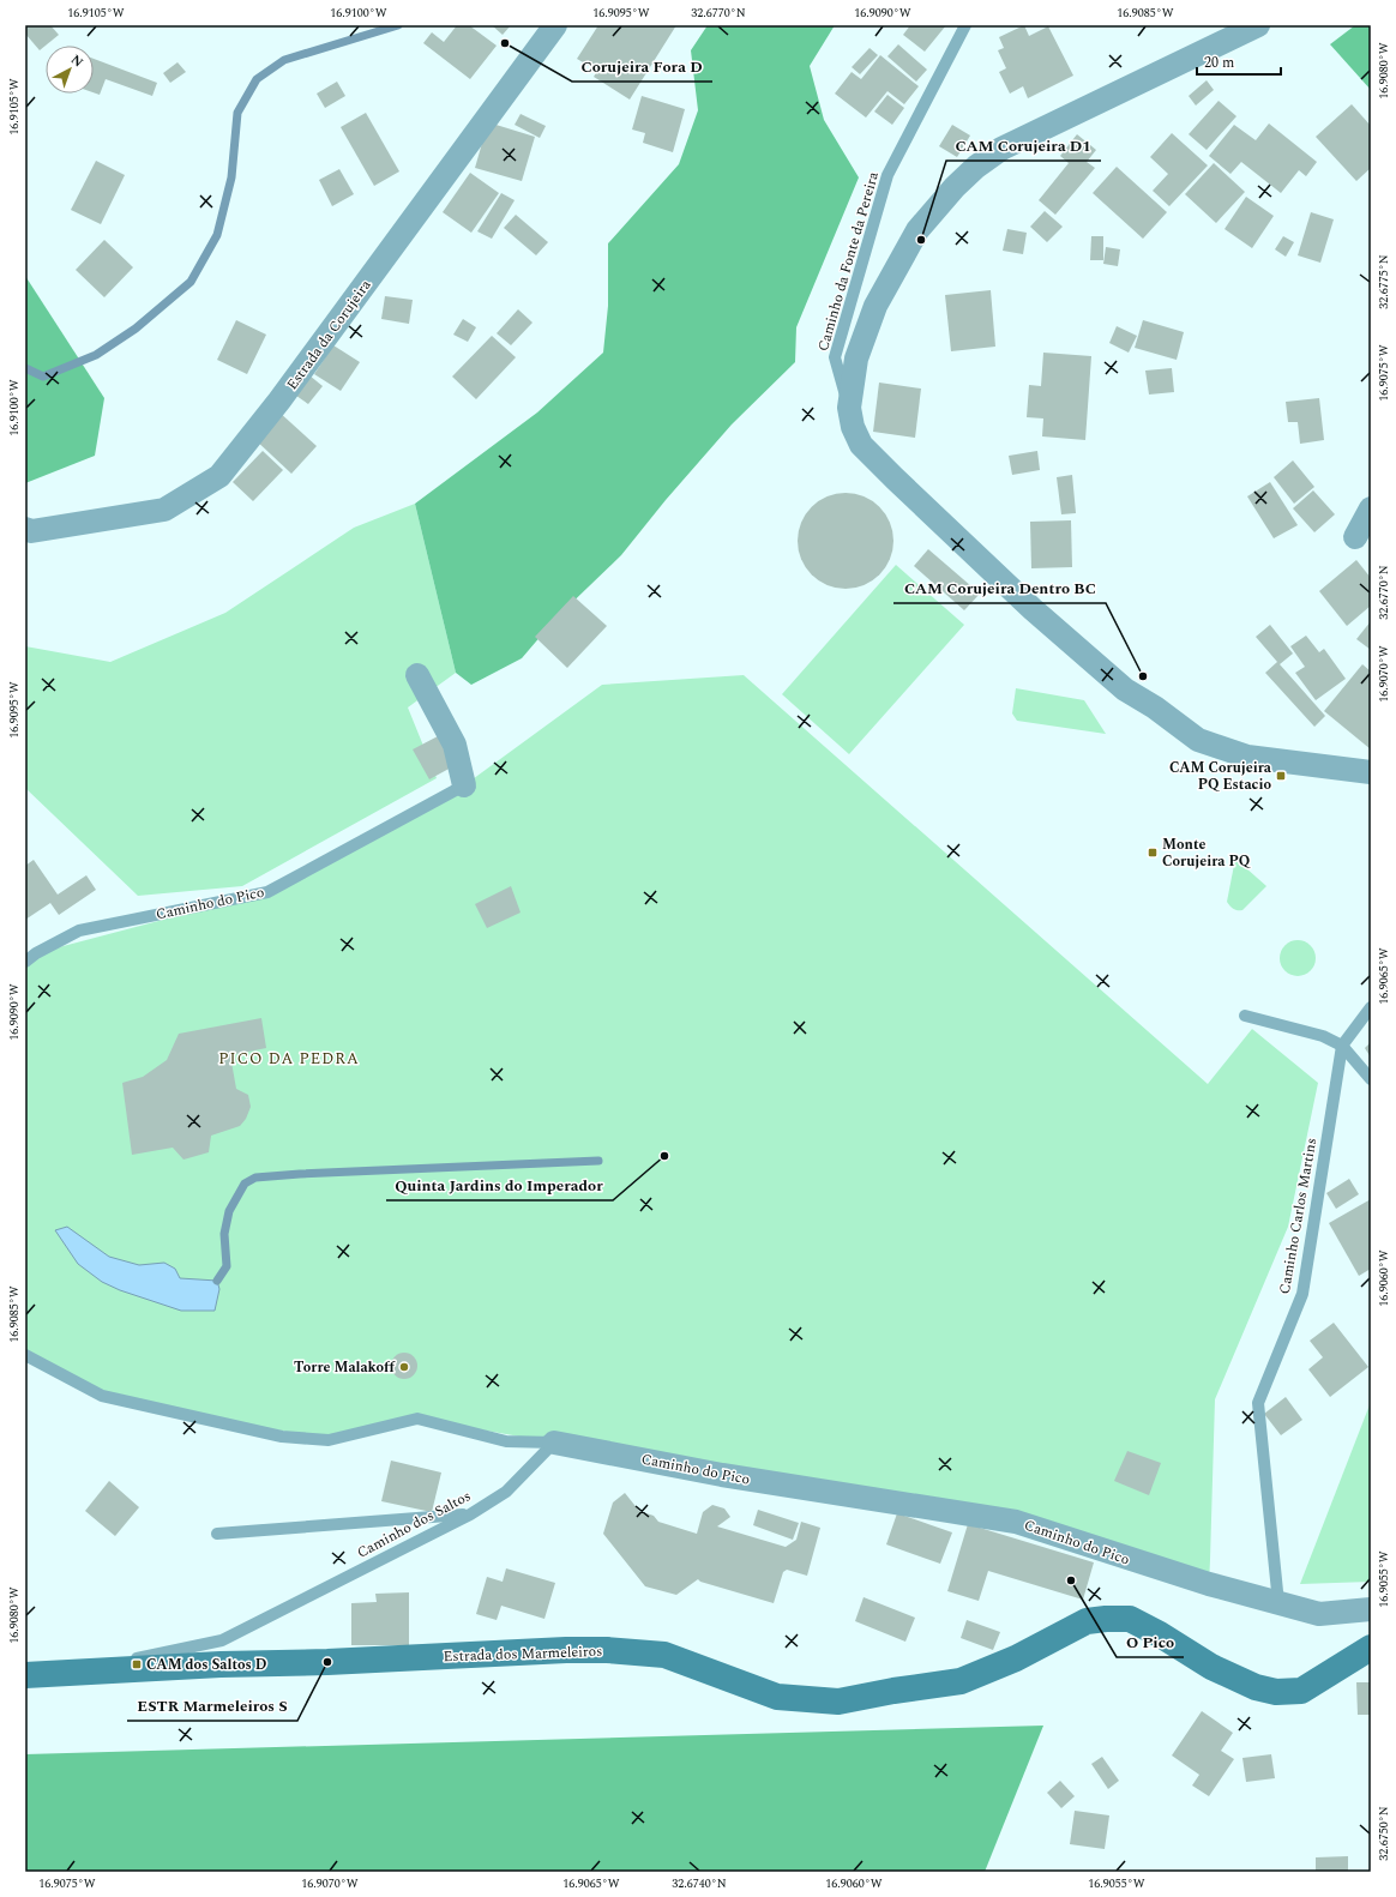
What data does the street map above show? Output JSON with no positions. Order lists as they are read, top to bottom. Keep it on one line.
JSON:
{"streets":{"main road":["Estrada dos Marmeleiros"],"street":["Estrada da Corujeira","Caminho do Pico"],"lane":["Caminho da Fonte da Pereira","Caminho Carlos Martins","Caminho dos Saltos"]},"crossings":[["Caminho do Pico","Caminho Carlos Martins"],["Caminho do Pico","Caminho dos Saltos"],["Caminho dos Saltos","Estrada dos Marmeleiros"]],"districts":["PICO DA PEDRA"],"places":{"other":["Corujeira Fora D","CAM Corujeira D1","CAM Corujeira Dentro BC","Quinta Jardins do Imperador","Torre Malakoff","O Pico","ESTR Marmeleiros S"],"transit":["CAM Corujeira PQ Estacio","Monte Corujeira PQ","CAM dos Saltos D"]},"scale_bar":"20 m","north":"top right","coordinates":["16.9105°W","16.9100°W","16.9095°W","32.6770°N","16.9090°W","16.9085°W","16.9080°W","32.6775°N","16.9075°W","16.9070°W","16.9065°W","16.9060°W","16.9055°W","32.6750°N","32.6740°N"]}
